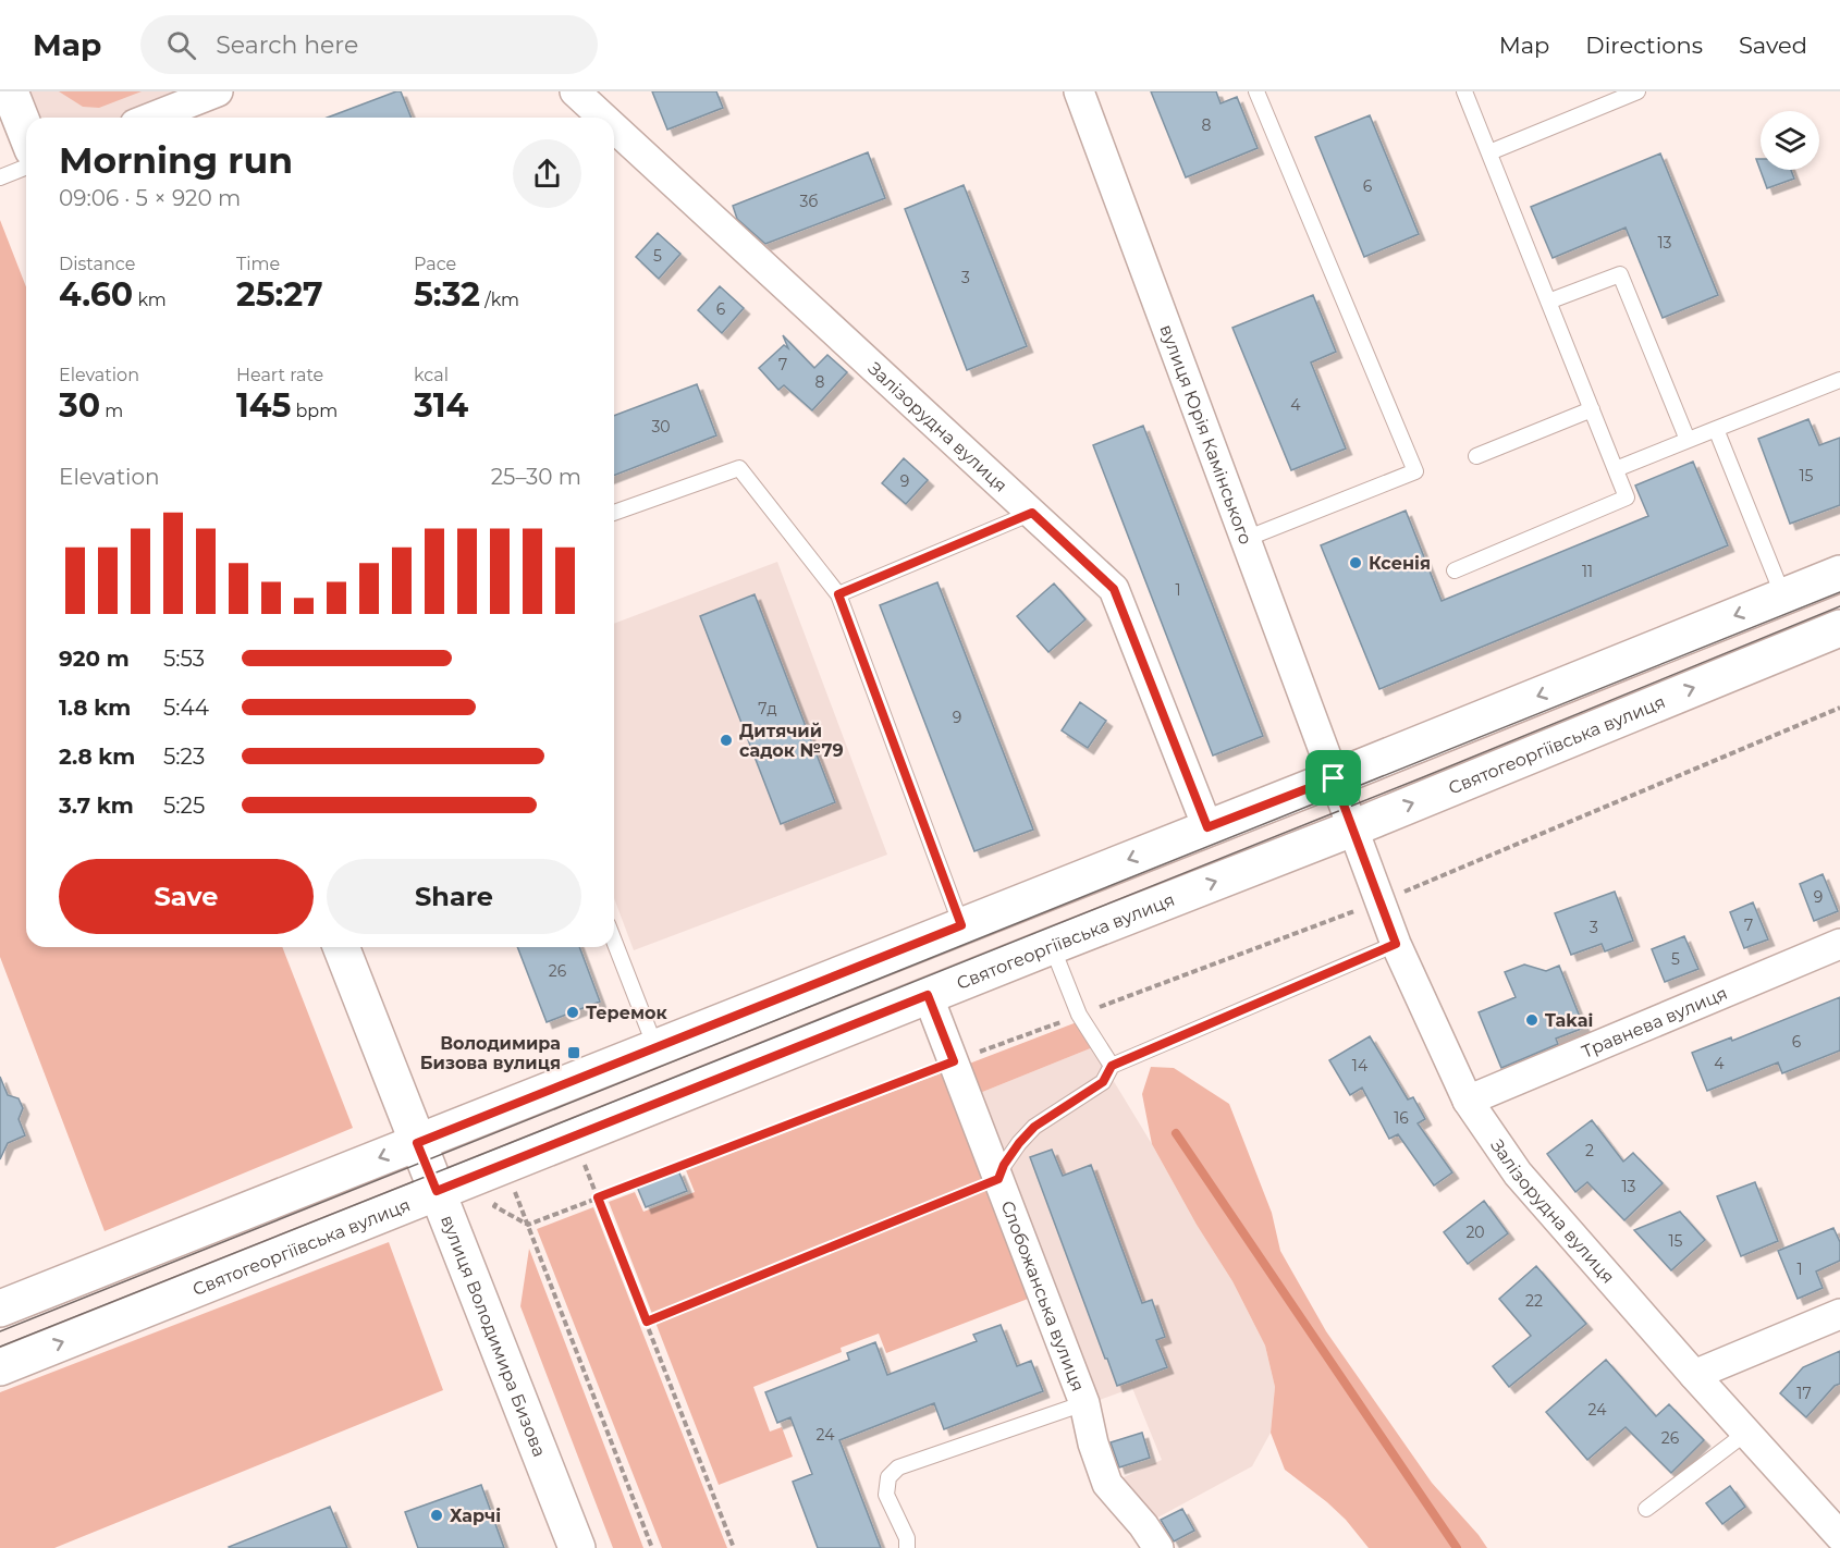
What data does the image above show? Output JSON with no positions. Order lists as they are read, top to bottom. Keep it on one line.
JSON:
{"streets":{"main road":["Святогеоргіївська вулиця","вулиця Володимира Бизова"],"street":["Залізорудна вулиця","вулиця Юрія Камінського","Травнева вулиця","Слобожанська вулиця"]},"crossings":[["Залізорудна вулиця","вулиця Юрія Камінського"],["Залізорудна вулиця","Святогеоргіївська вулиця"],["Залізорудна вулиця","Травнева вулиця"],["вулиця Юрія Камінського","Святогеоргіївська вулиця"],["Святогеоргіївська вулиця","Слобожанська вулиця"],["Святогеоргіївська вулиця","вулиця Володимира Бизова"]],"places":{"other":["Ксенія","Дитячий садок №79","Теремок","Takai","Харчі"],"transit":["Володимира Бизова вулиця"]},"house_numbers":["8","6","3б","13","5","3","6","7","8","4","30","15","9","11","1","7д","9","9","7","3","5","26","6","4","14","16","2","13","20","15","1","22","17","24","24","26"],"page":{"header":"Map","search":"Search here","nav":["Map","Directions","Saved"],"heading":["Morning run","09:06 · 5 × 920 m"],"stats":[["Distance","4.60 km"],["Time","25:27"],["Pace","5:32 /km"],["Elevation","30 m"],["Heart rate","145 bpm"],["kcal","314"]],"chart":["Elevation","25–30 m"],"list":[{"name":"920 m","note":"5:53"},{"name":"1.8 km","note":"5:44"},{"name":"2.8 km","note":"5:23"},{"name":"3.7 km","note":"5:25"}],"buttons":["Save","Share"]}}
